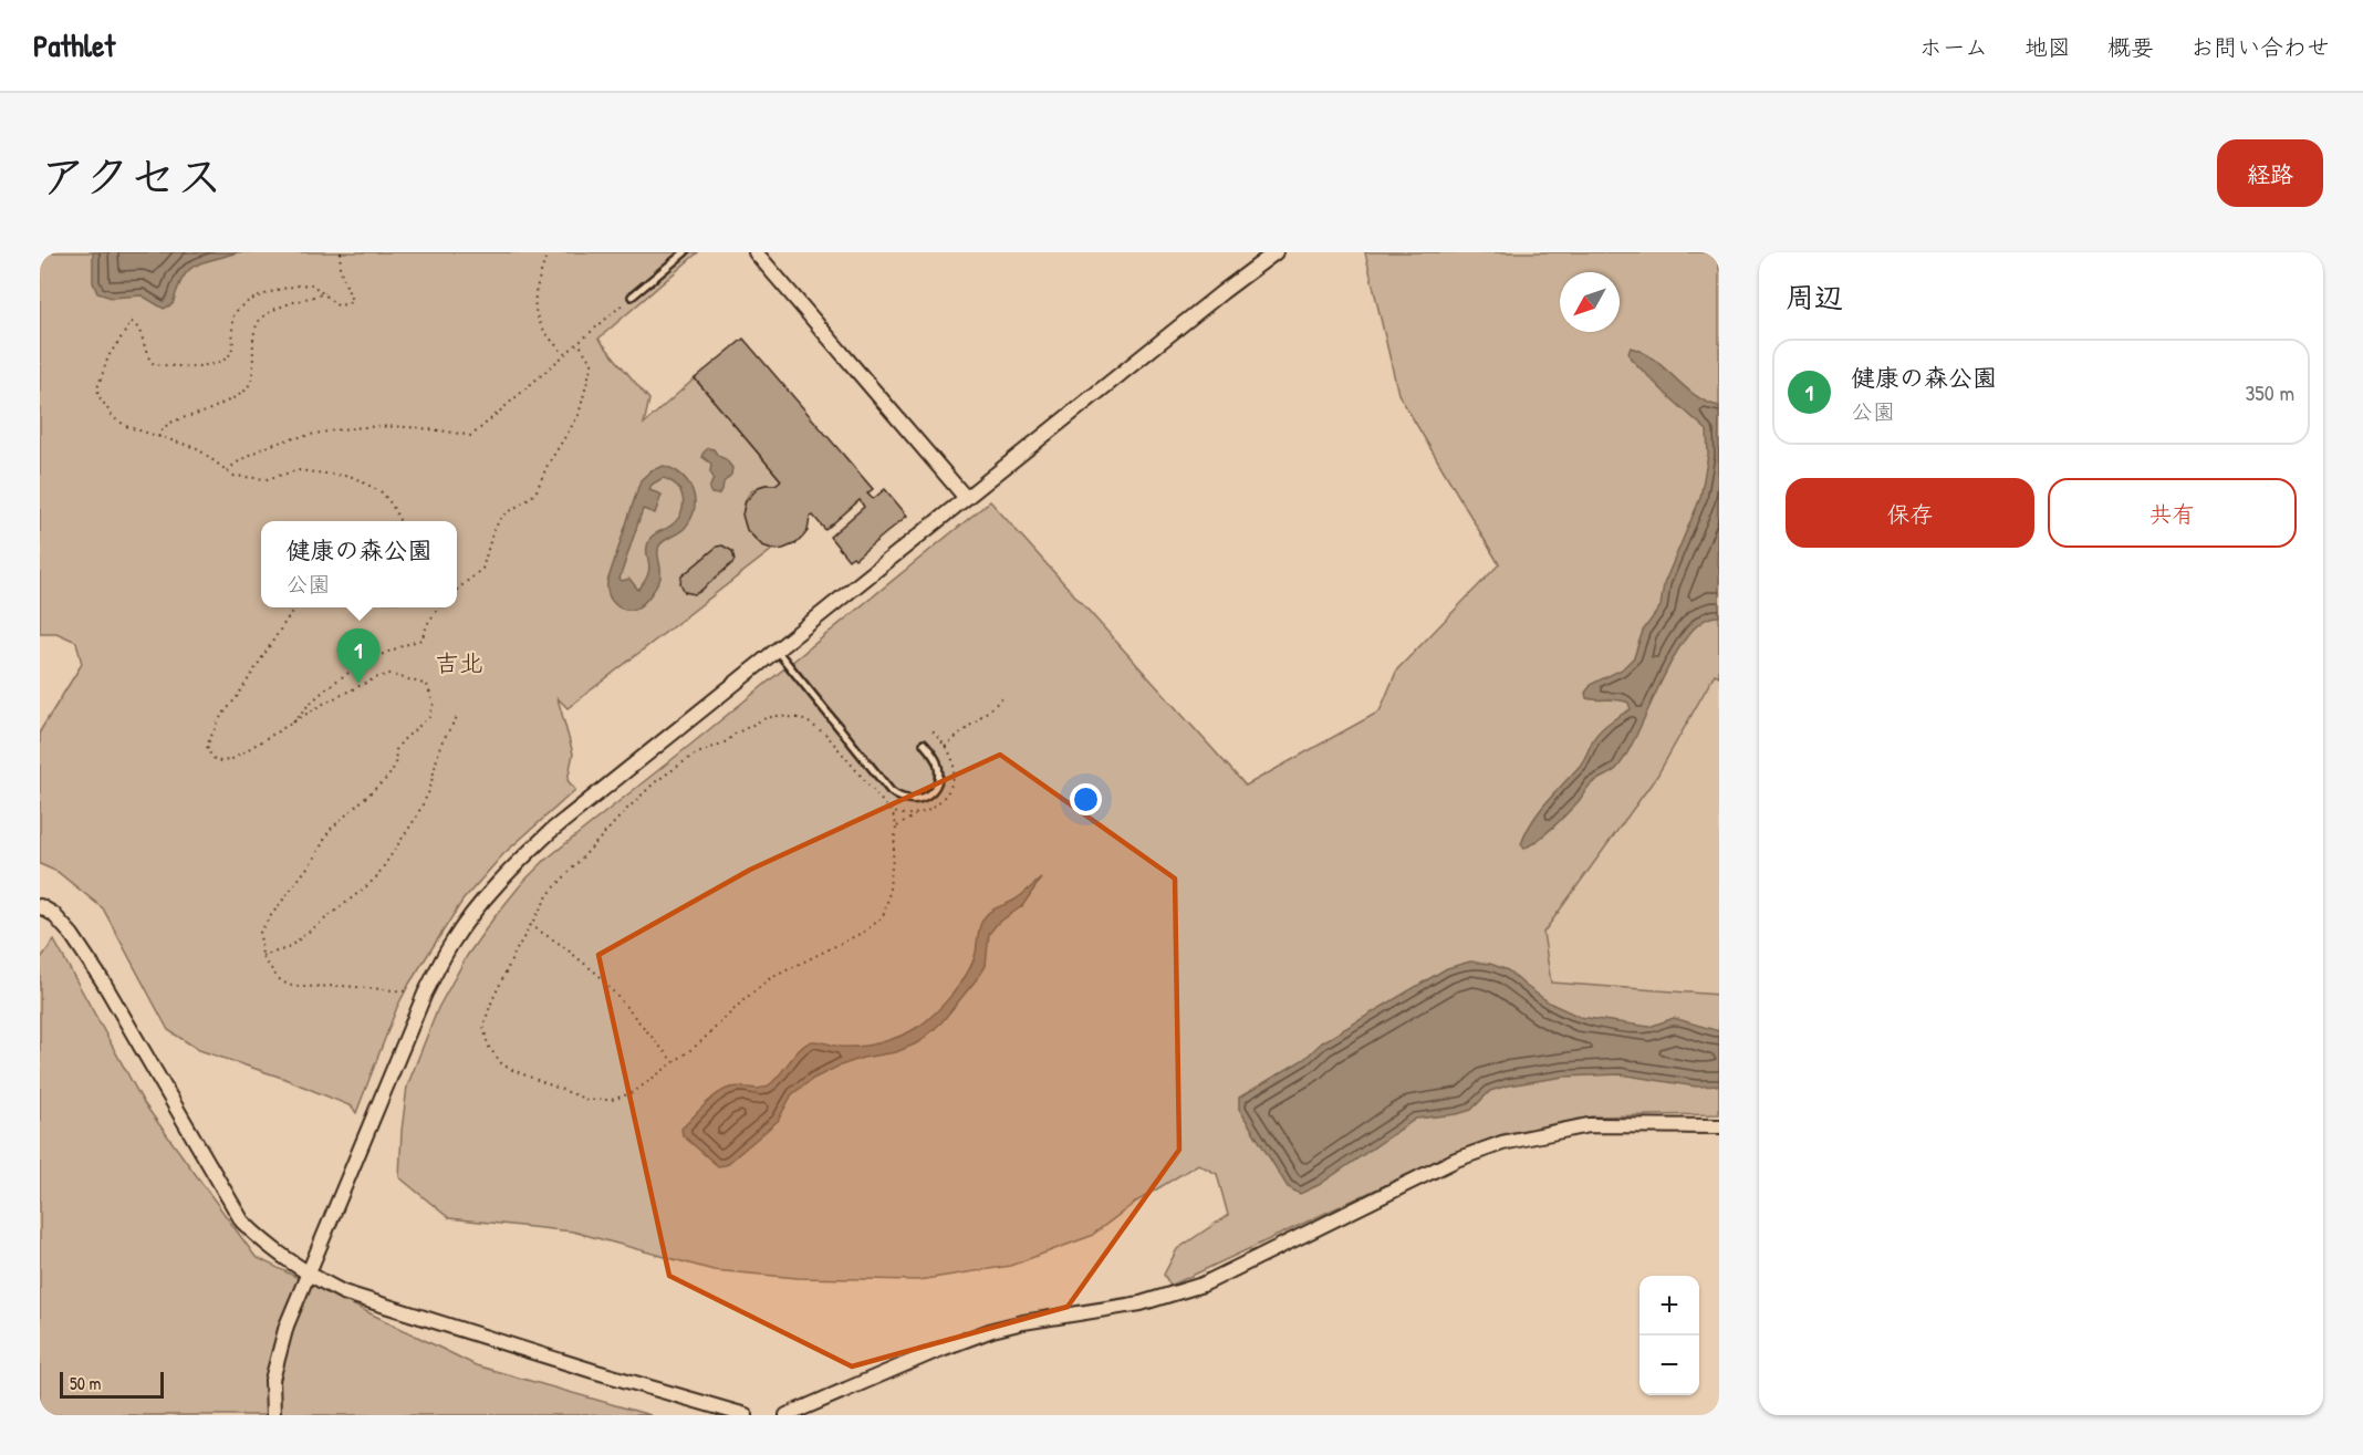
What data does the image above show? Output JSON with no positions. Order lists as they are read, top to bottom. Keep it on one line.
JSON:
{"districts":["吉北"],"scale_bar":"50 m","north":"bottom left","page":{"header":"Pathlet","nav":["ホーム","地図","概要","お問い合わせ"],"title":"アクセス","buttons":["経路",["保存","共有"]],"heading":"周辺","list":[{"mark":"1","name":"健康の森公園","note":"公園","value":"350 m"}],"popup":["健康の森公園","公園"],"pins":"1","map_buttons":["+","−"],"scale":"50 m"}}
